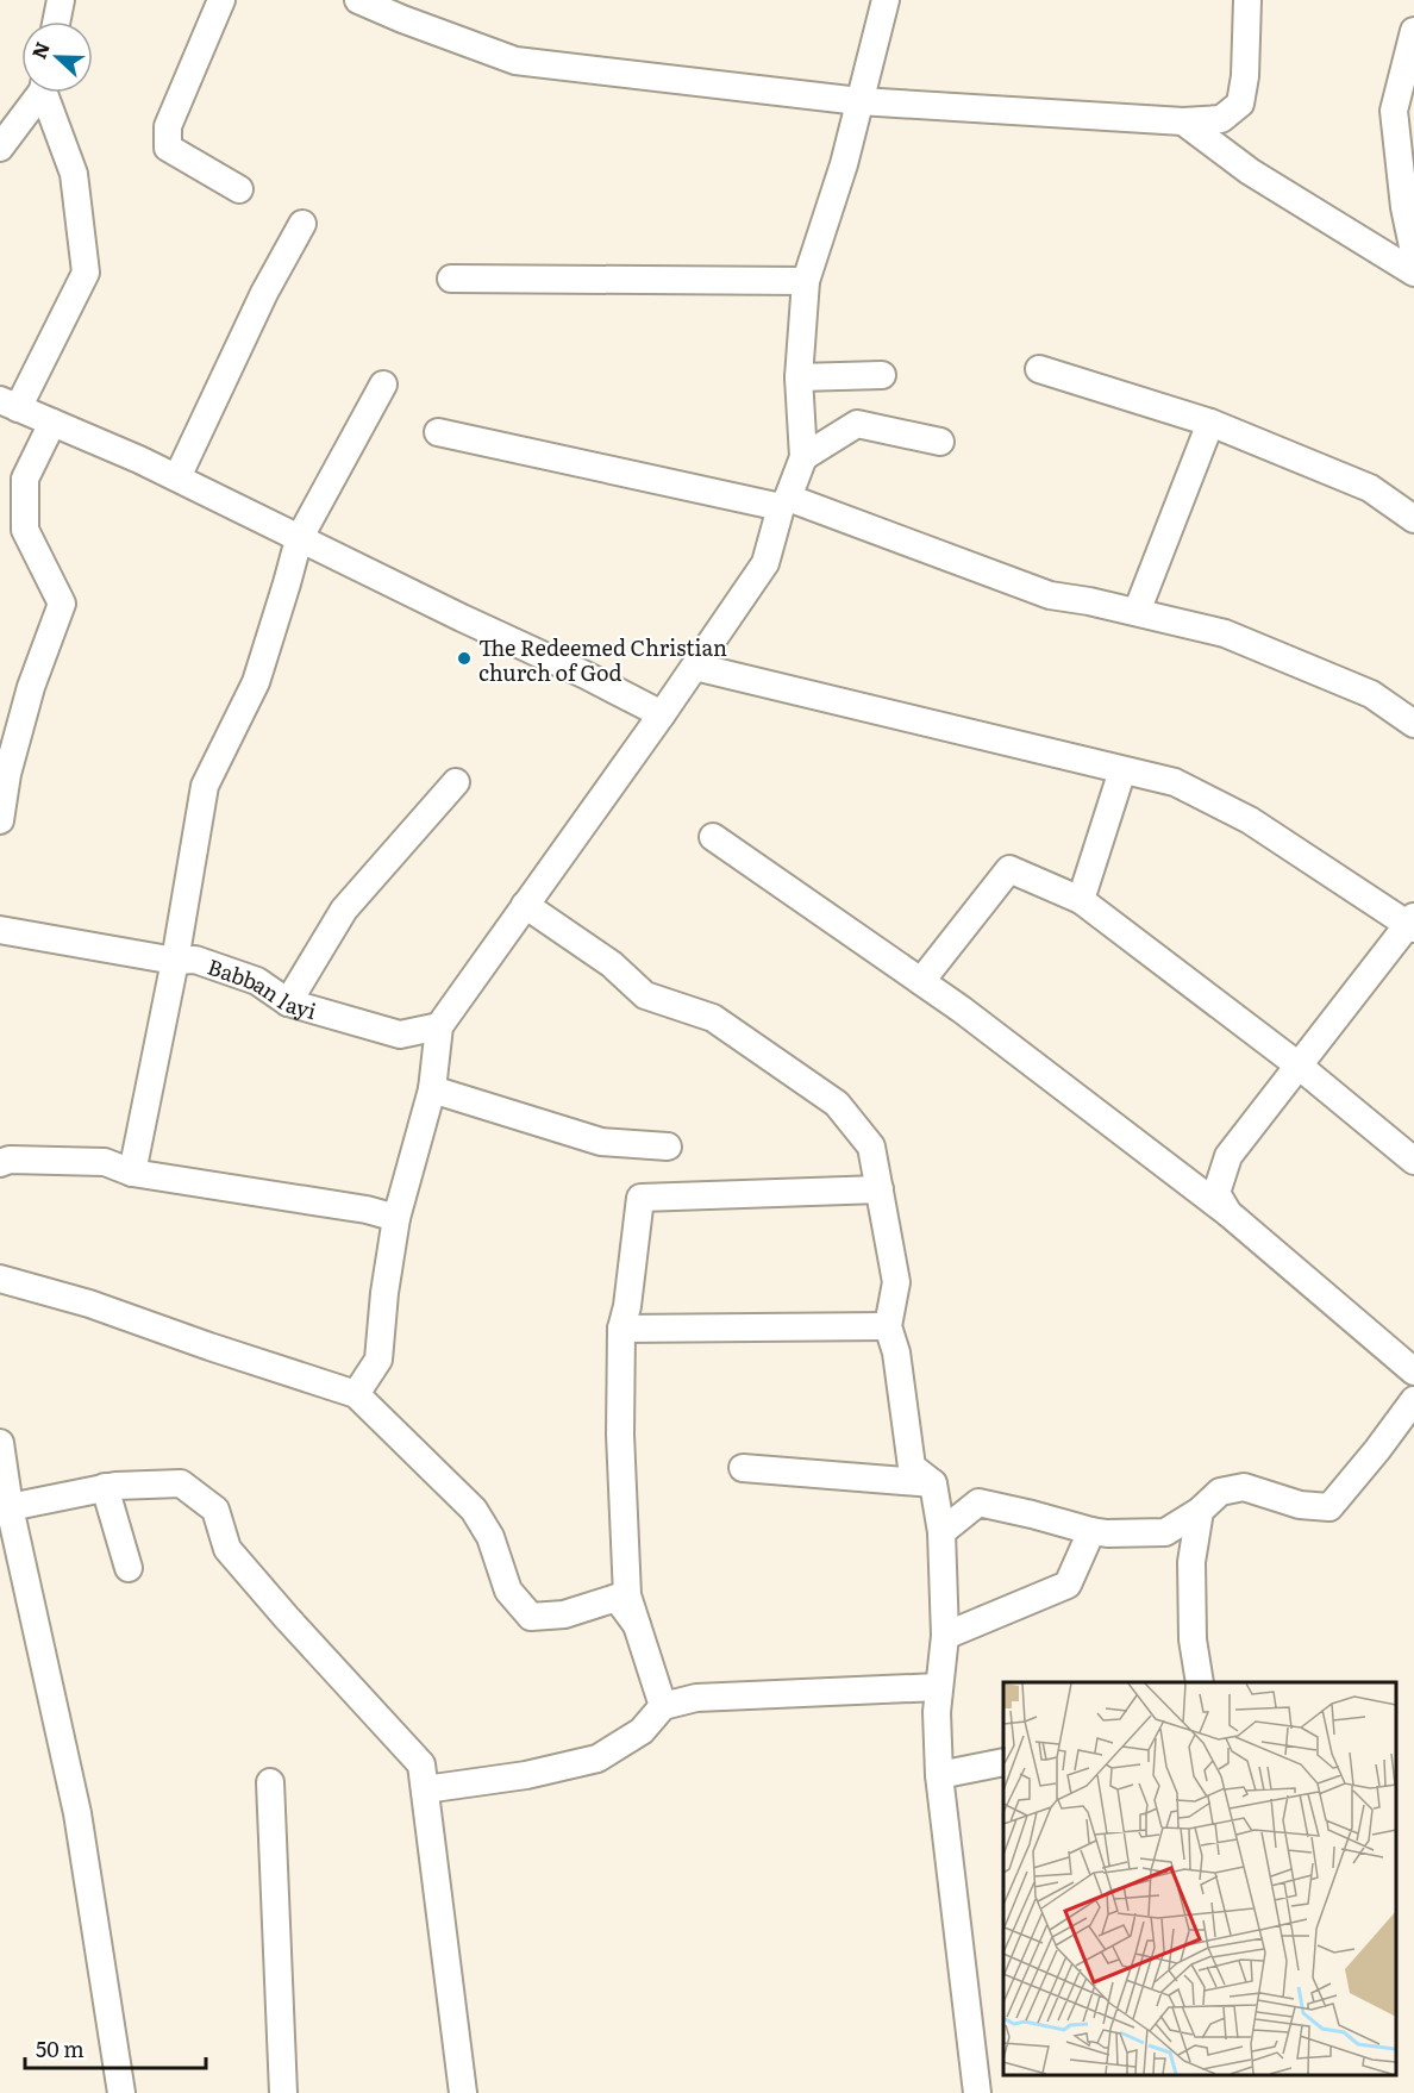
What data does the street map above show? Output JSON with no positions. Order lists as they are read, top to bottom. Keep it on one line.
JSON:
{"streets":{"street":["Babban layi"]},"places":["The Redeemed Christian church of God"],"scale_bar":"50 m","north":"left"}
